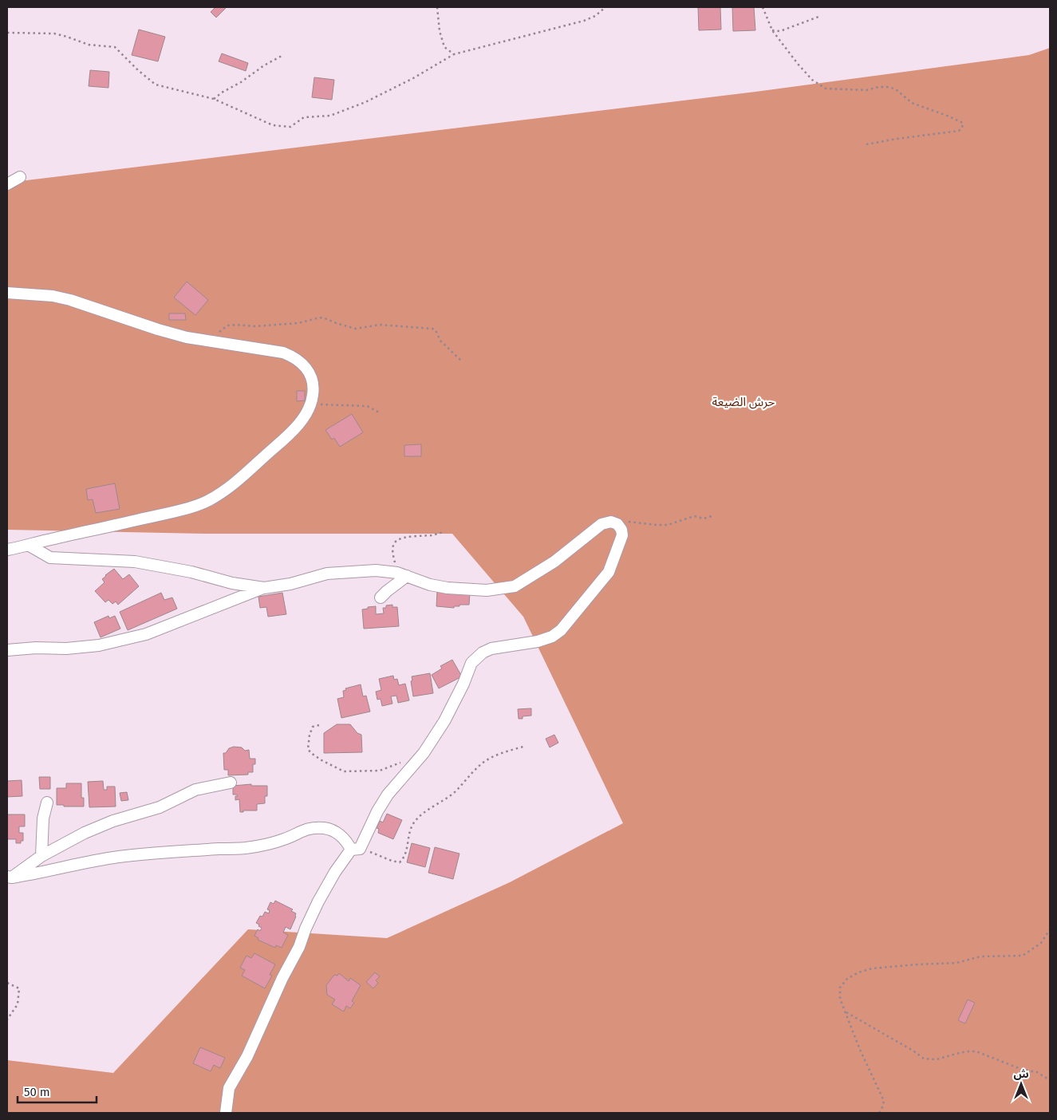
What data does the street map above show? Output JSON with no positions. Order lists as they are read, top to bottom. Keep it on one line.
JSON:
{"parks":["حرش الضيعة"],"scale_bar":"50 m","north":"top"}
